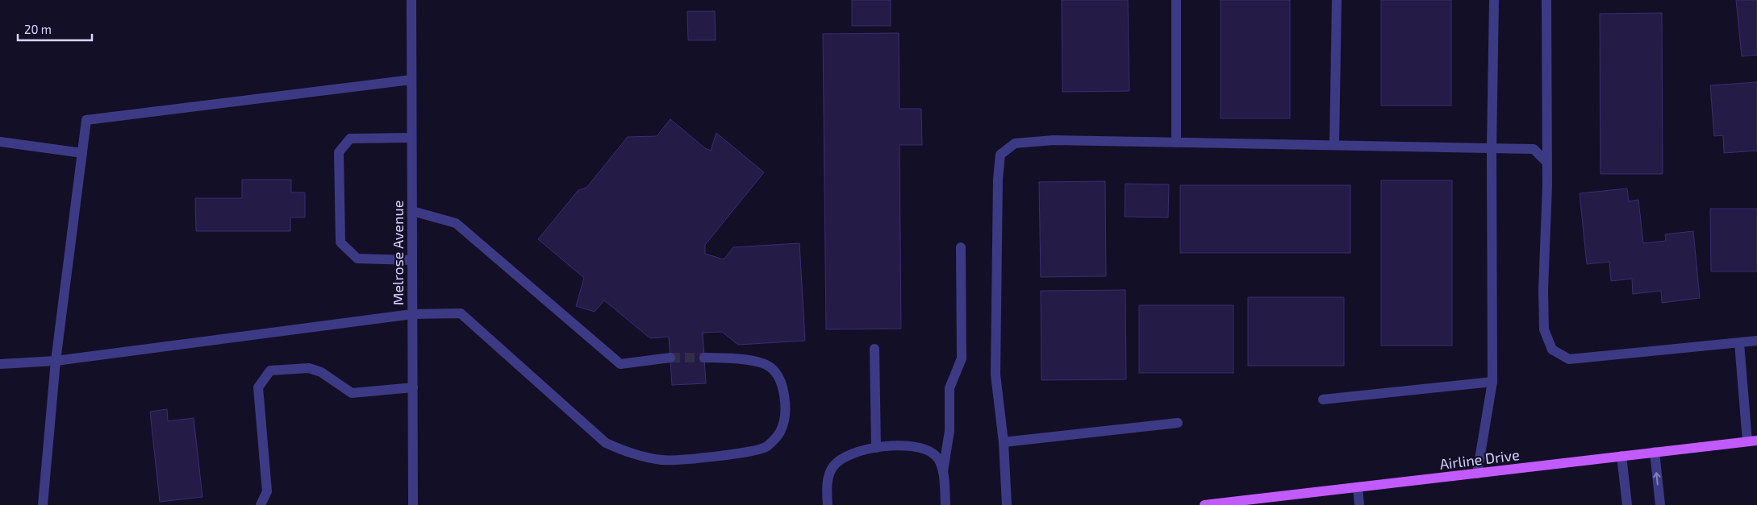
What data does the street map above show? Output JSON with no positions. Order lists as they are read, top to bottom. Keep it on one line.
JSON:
{"streets":{"main road":["Airline Drive"],"street":["Melrose Avenue"]},"scale_bar":"20 m"}
